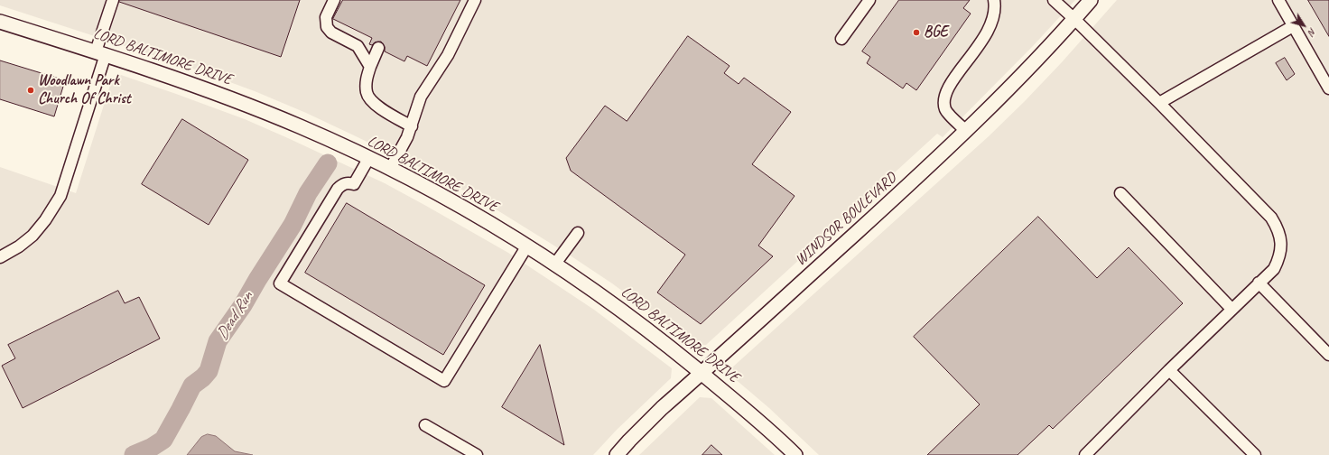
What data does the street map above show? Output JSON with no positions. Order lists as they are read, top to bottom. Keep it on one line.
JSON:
{"streets":{"main road":["LORD BALTIMORE DRIVE","WINDSOR BOULEVARD"]},"crossings":[["LORD BALTIMORE DRIVE","WINDSOR BOULEVARD"]],"water":["Dead Run"],"places":["BGE","Woodlawn Park Church Of Christ"],"north":"bottom right"}
